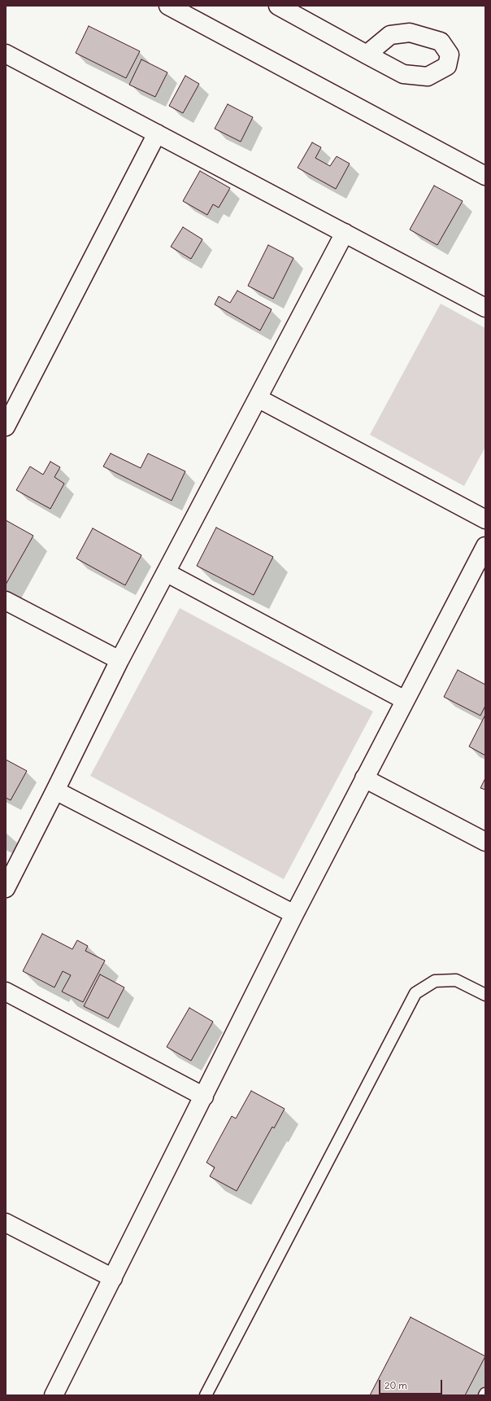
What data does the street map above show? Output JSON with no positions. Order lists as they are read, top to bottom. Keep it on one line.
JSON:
{"scale_bar":"20 m"}
